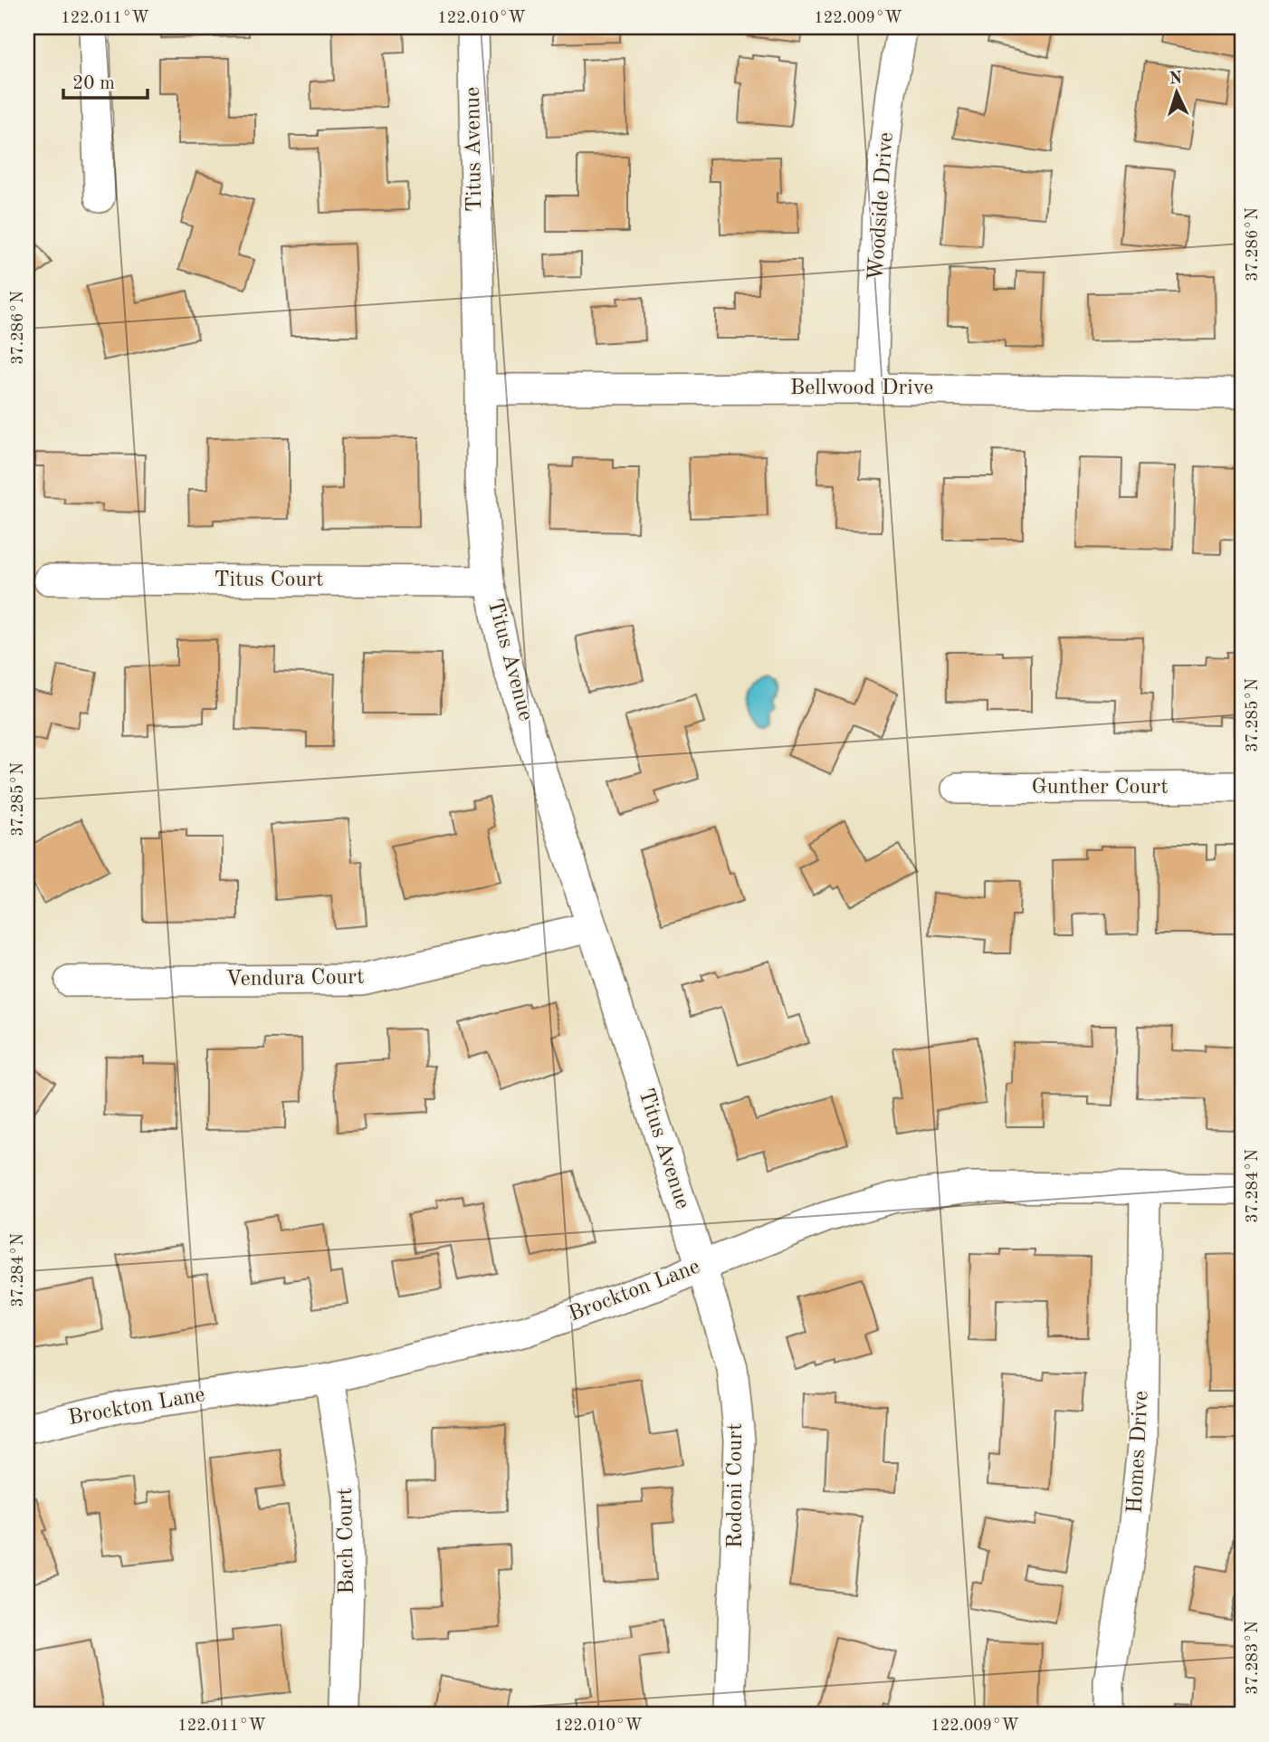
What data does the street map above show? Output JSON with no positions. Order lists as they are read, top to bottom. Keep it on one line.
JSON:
{"streets":{"street":["Titus Avenue","Woodside Drive","Bellwood Drive","Titus Court","Gunther Court","Vendura Court","Brockton Lane","Homes Drive","Rodoni Court","Bach Court"]},"crossings":[["Titus Avenue","Bellwood Drive"],["Titus Avenue","Titus Court"],["Titus Avenue","Vendura Court"],["Titus Avenue","Brockton Lane"],["Titus Avenue","Rodoni Court"],["Woodside Drive","Bellwood Drive"],["Brockton Lane","Homes Drive"],["Brockton Lane","Rodoni Court"],["Brockton Lane","Bach Court"]],"scale_bar":"20 m","north":"top","coordinates":["122.011°W","122.010°W","122.009°W","37.286°N","37.285°N","37.284°N","37.283°N"]}
